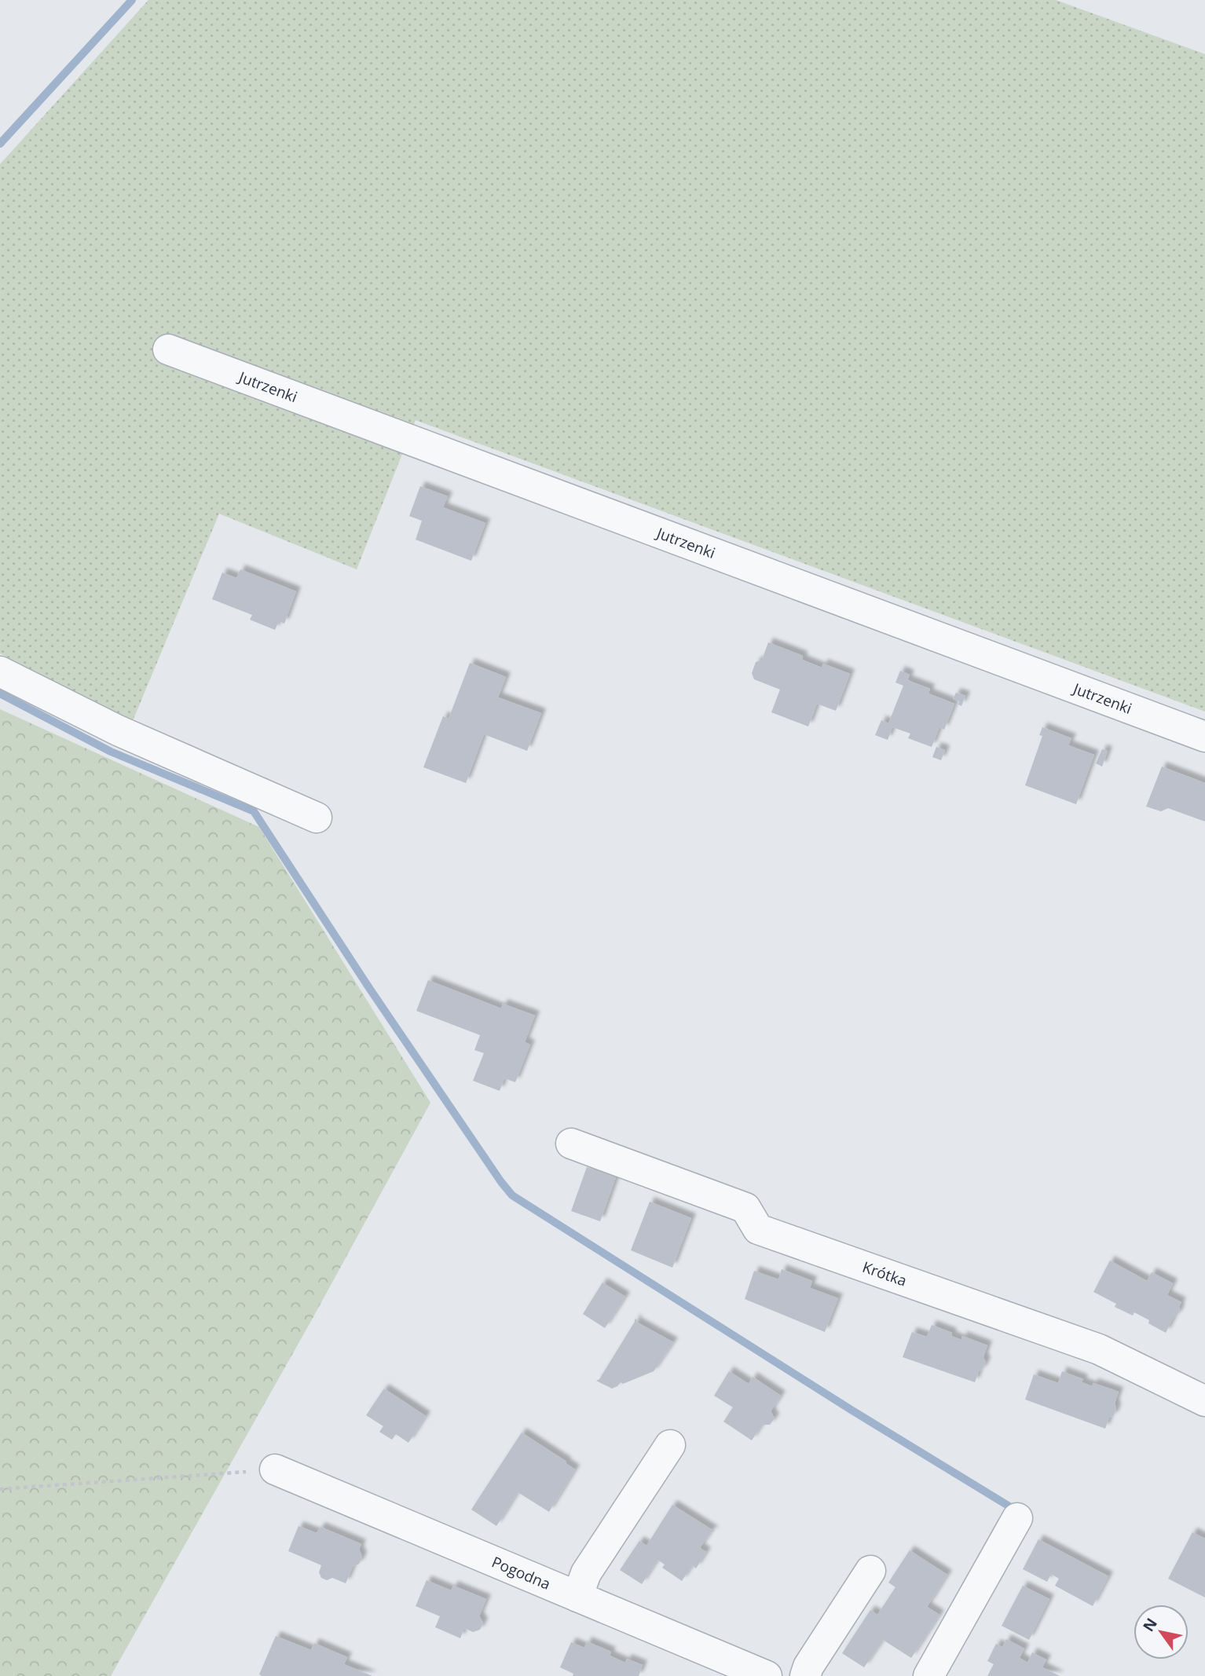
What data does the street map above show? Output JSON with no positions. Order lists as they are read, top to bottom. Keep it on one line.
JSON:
{"streets":{"street":["Jutrzenki","Krótka","Pogodna"]},"north":"top left"}
